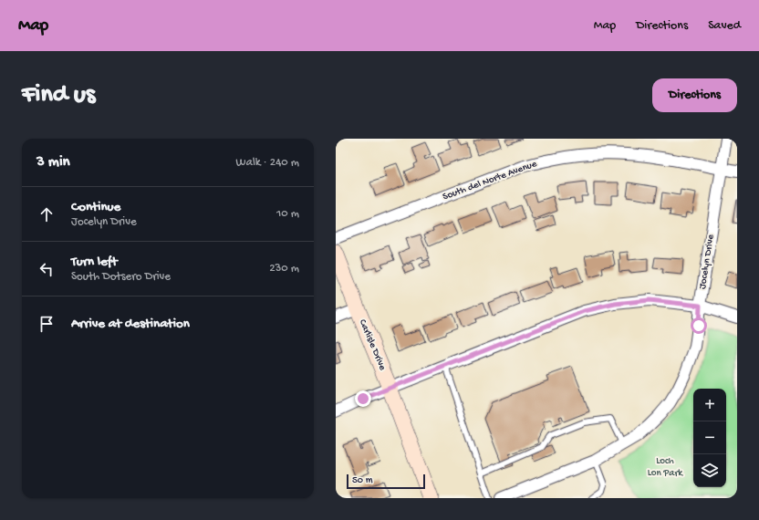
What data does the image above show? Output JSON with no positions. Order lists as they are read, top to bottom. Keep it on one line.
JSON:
{"streets":{"street":["South del Norte Avenue","Jocelyn Drive","Carlisle Drive"]},"crossings":[["South del Norte Avenue","Jocelyn Drive"]],"parks":["Loch Lon Park"],"scale_bar":"50 m","page":{"header":"Map","nav":["Map","Directions","Saved"],"buttons":"Directions","title":"Find us","heading":["3 min","Walk · 240 m"],"list":[["Continue","Jocelyn Drive","10 m"],["Turn left","South Dotsero Drive","230 m"],"Arrive at destination"],"map_buttons":["+","−"],"scale":"50 m"}}
